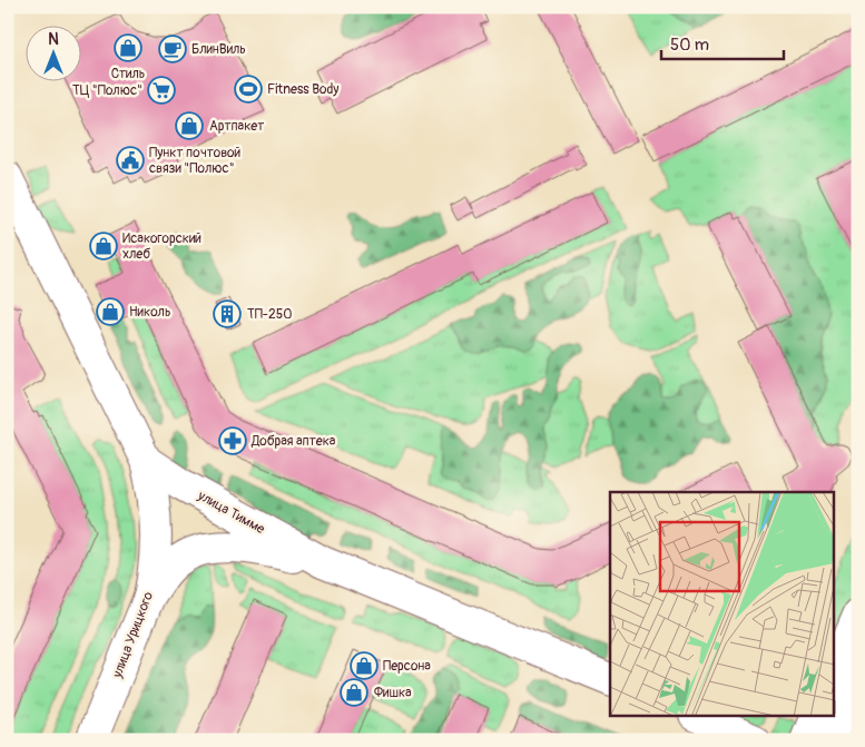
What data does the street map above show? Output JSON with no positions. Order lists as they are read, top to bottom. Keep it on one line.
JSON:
{"streets":{"main road":["улица Тимме","улица Урицкого"]},"crossings":[["улица Тимме","улица Урицкого"]],"places":{"shop":["Стиль","Артпакет","Исакогорский хлеб","Николь","Персона","Фишка"],"cafe":["БлинВиль"],"sports":["Fitness Body"],"supermarket":["ТЦ \"Полюс\""],"public building":["Пункт почтовой связи \"Полюс\""],"building":["ТП-250"],"pharmacy":["Добрая аптека"]},"scale_bar":"50 m","north":"top"}
